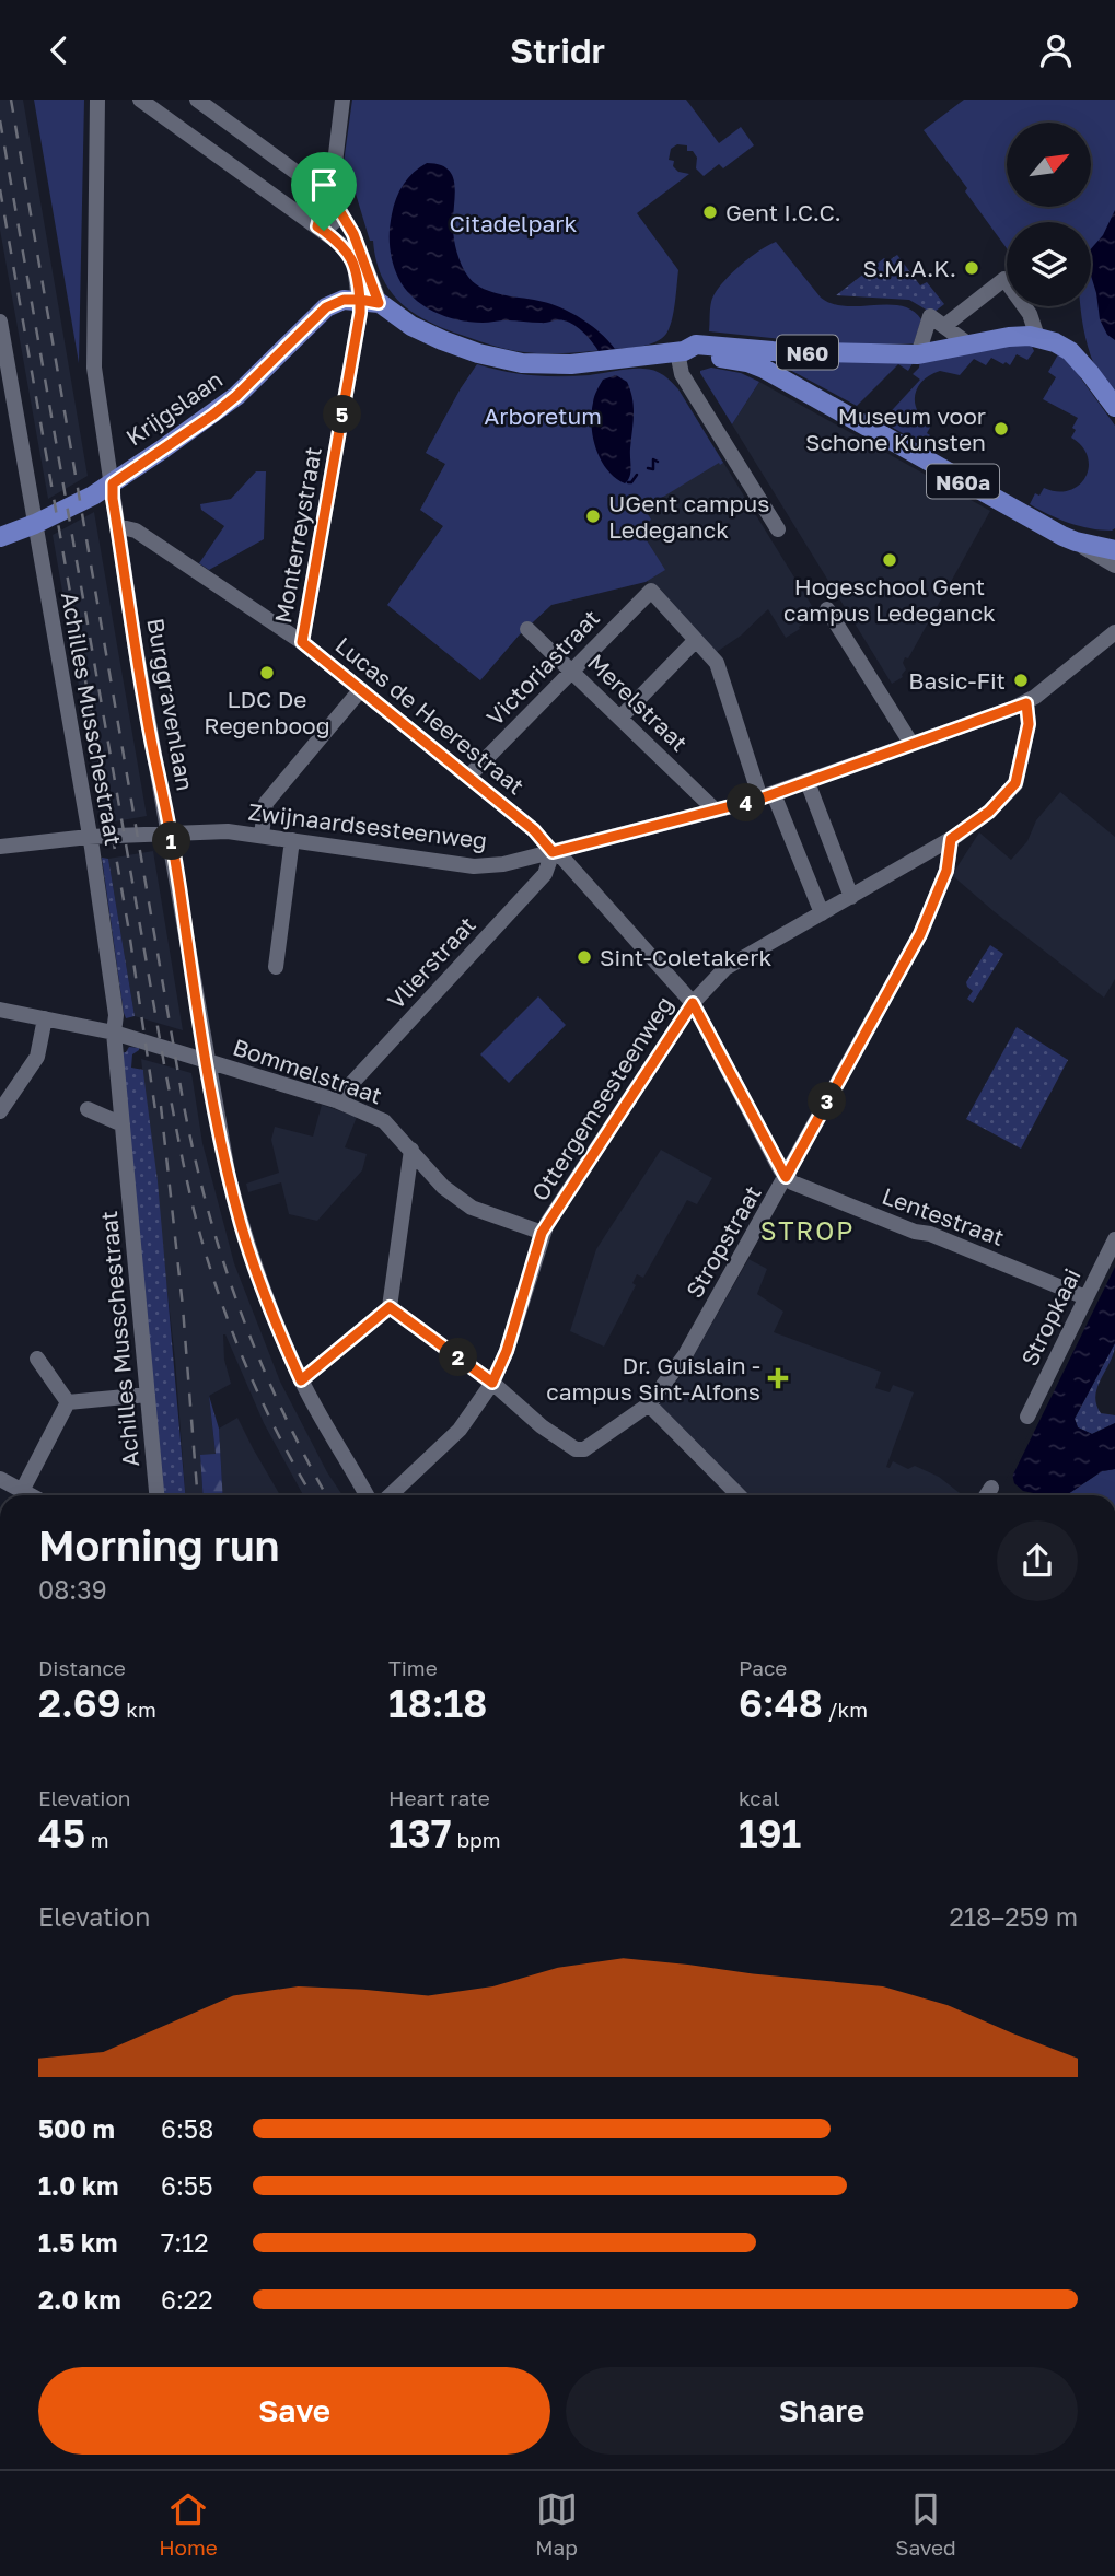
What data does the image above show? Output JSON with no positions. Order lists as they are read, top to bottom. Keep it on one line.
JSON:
{"streets":{"main road":["N60","Krijgslaan","N60a"],"street":["Monterreystraat","Victoriastraat","Merelstraat","Burggravenlaan","Lucas de Heerestraat","Achilles Musschestraat","Zwijnaardsesteenweg","Vlierstraat","Bommelstraat","Ottergemsesteenweg","Lentestraat","Stropstraat","Stropkaai"]},"crossings":[["N60","Krijgslaan"],["N60","N60a"],["N60","Monterreystraat"],["Krijgslaan","Monterreystraat"],["Krijgslaan","Burggravenlaan"],["Krijgslaan","Achilles Musschestraat"],["Monterreystraat","Lucas de Heerestraat"],["Victoriastraat","Merelstraat"],["Victoriastraat","Lucas de Heerestraat"],["Merelstraat","Zwijnaardsesteenweg"],["Burggravenlaan","Lucas de Heerestraat"],["Burggravenlaan","Zwijnaardsesteenweg"],["Burggravenlaan","Bommelstraat"],["Lucas de Heerestraat","Zwijnaardsesteenweg"],["Lucas de Heerestraat","Vlierstraat"],["Lucas de Heerestraat","Ottergemsesteenweg"],["Lucas de Heerestraat","Lentestraat"],["Lucas de Heerestraat","Stropstraat"],["Achilles Musschestraat","Zwijnaardsesteenweg"],["Achilles Musschestraat","Bommelstraat"],["Zwijnaardsesteenweg","Vlierstraat"],["Zwijnaardsesteenweg","Ottergemsesteenweg"],["Vlierstraat","Bommelstraat"],["Bommelstraat","Ottergemsesteenweg"],["Ottergemsesteenweg","Stropstraat"],["Lentestraat","Stropstraat"],["Lentestraat","Stropkaai"]],"districts":["STROP"],"parks":["Citadelpark","Arboretum"],"places":{"other":["Gent I.C.C.","S.M.A.K.","Museum voor Schone Kunsten","UGent campus Ledeganck","Hogeschool Gent campus Ledeganck","LDC De Regenboog","Basic-Fit","Sint-Coletakerk"],"health":["Dr. Guislain - campus Sint-Alfons"]},"north":"top right","page":{"header":"Stridr","pins":["5","4","1","3","2"],"heading":["Morning run","08:39"],"stats":[["Distance","2.69 km"],["Time","18:18"],["Pace","6:48 /km"],["Elevation","45 m"],["Heart rate","137 bpm"],["kcal","191"]],"chart":["Elevation","218–259 m"],"list":[{"name":"500 m","note":"6:58"},{"name":"1.0 km","note":"6:55"},{"name":"1.5 km","note":"7:12"},{"name":"2.0 km","note":"6:22"}],"buttons":["Save","Share"],"tabs":["Home","Map","Saved"]}}
